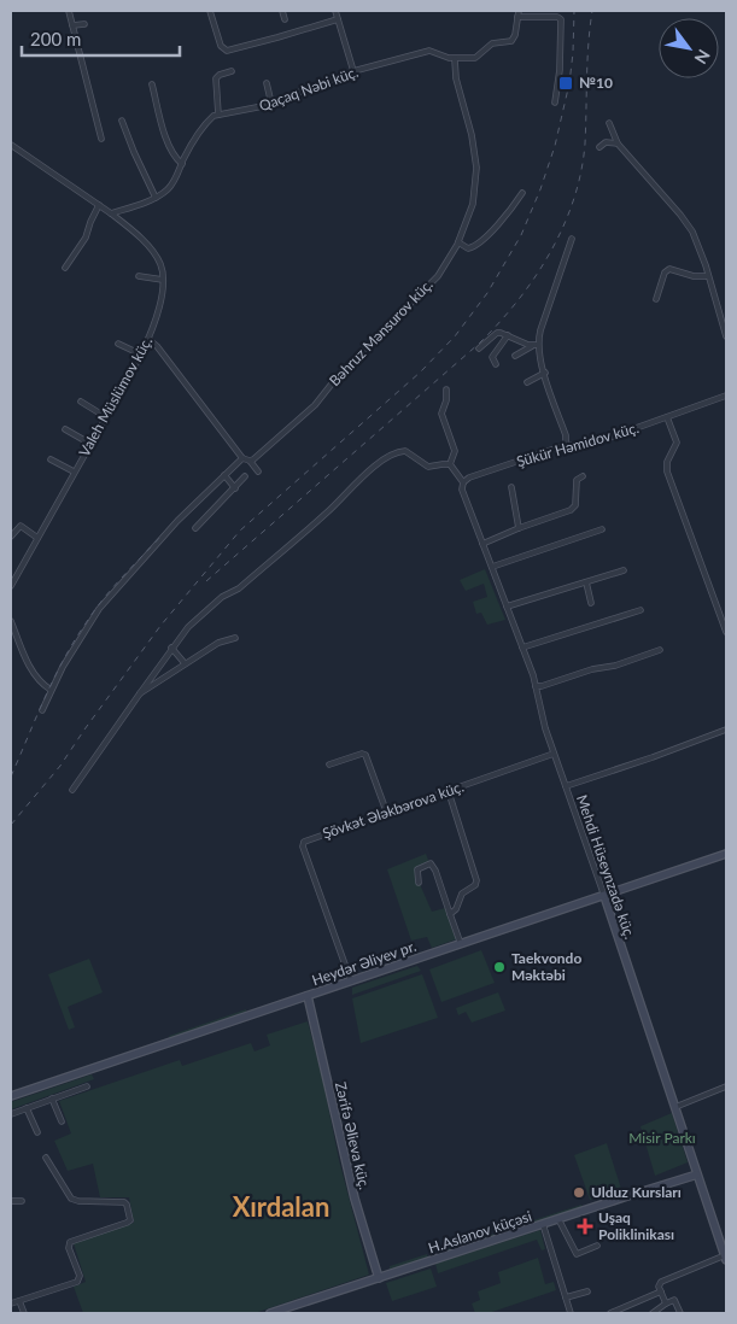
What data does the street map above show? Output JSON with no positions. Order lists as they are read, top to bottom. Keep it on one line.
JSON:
{"streets":{"street":["Qaçaq Nəbi küç.","Bəhruz Mənsurov küç.","Valeh Müslümov küç.","Şükür Həmidov küç.","Şövkət Ələkbərova küç.","Mehdi Hüseynzadə küç.","Heydər Əliyev pr.","Zərifə Əlieva küç.","H.Aslanov küçəsi"]},"crossings":[["Qaçaq Nəbi küç.","Bəhruz Mənsurov küç."],["Şükür Həmidov küç.","Mehdi Hüseynzadə küç."],["Şövkət Ələkbərova küç.","Mehdi Hüseynzadə küç."],["Şövkət Ələkbərova küç.","Heydər Əliyev pr."],["Mehdi Hüseynzadə küç.","Heydər Əliyev pr."],["Mehdi Hüseynzadə küç.","H.Aslanov küçəsi"],["Heydər Əliyev pr.","Zərifə Əlieva küç."],["Zərifə Əlieva küç.","H.Aslanov küçəsi"]],"districts":["Xırdalan"],"parks":["Misir Parkı"],"places":{"transit":["№10"],"other":["Taekvondo Məktəbi","Ulduz Kursları"],"health":["Uşaq Poliklinikası"]},"scale_bar":"200 m","north":"bottom right"}
